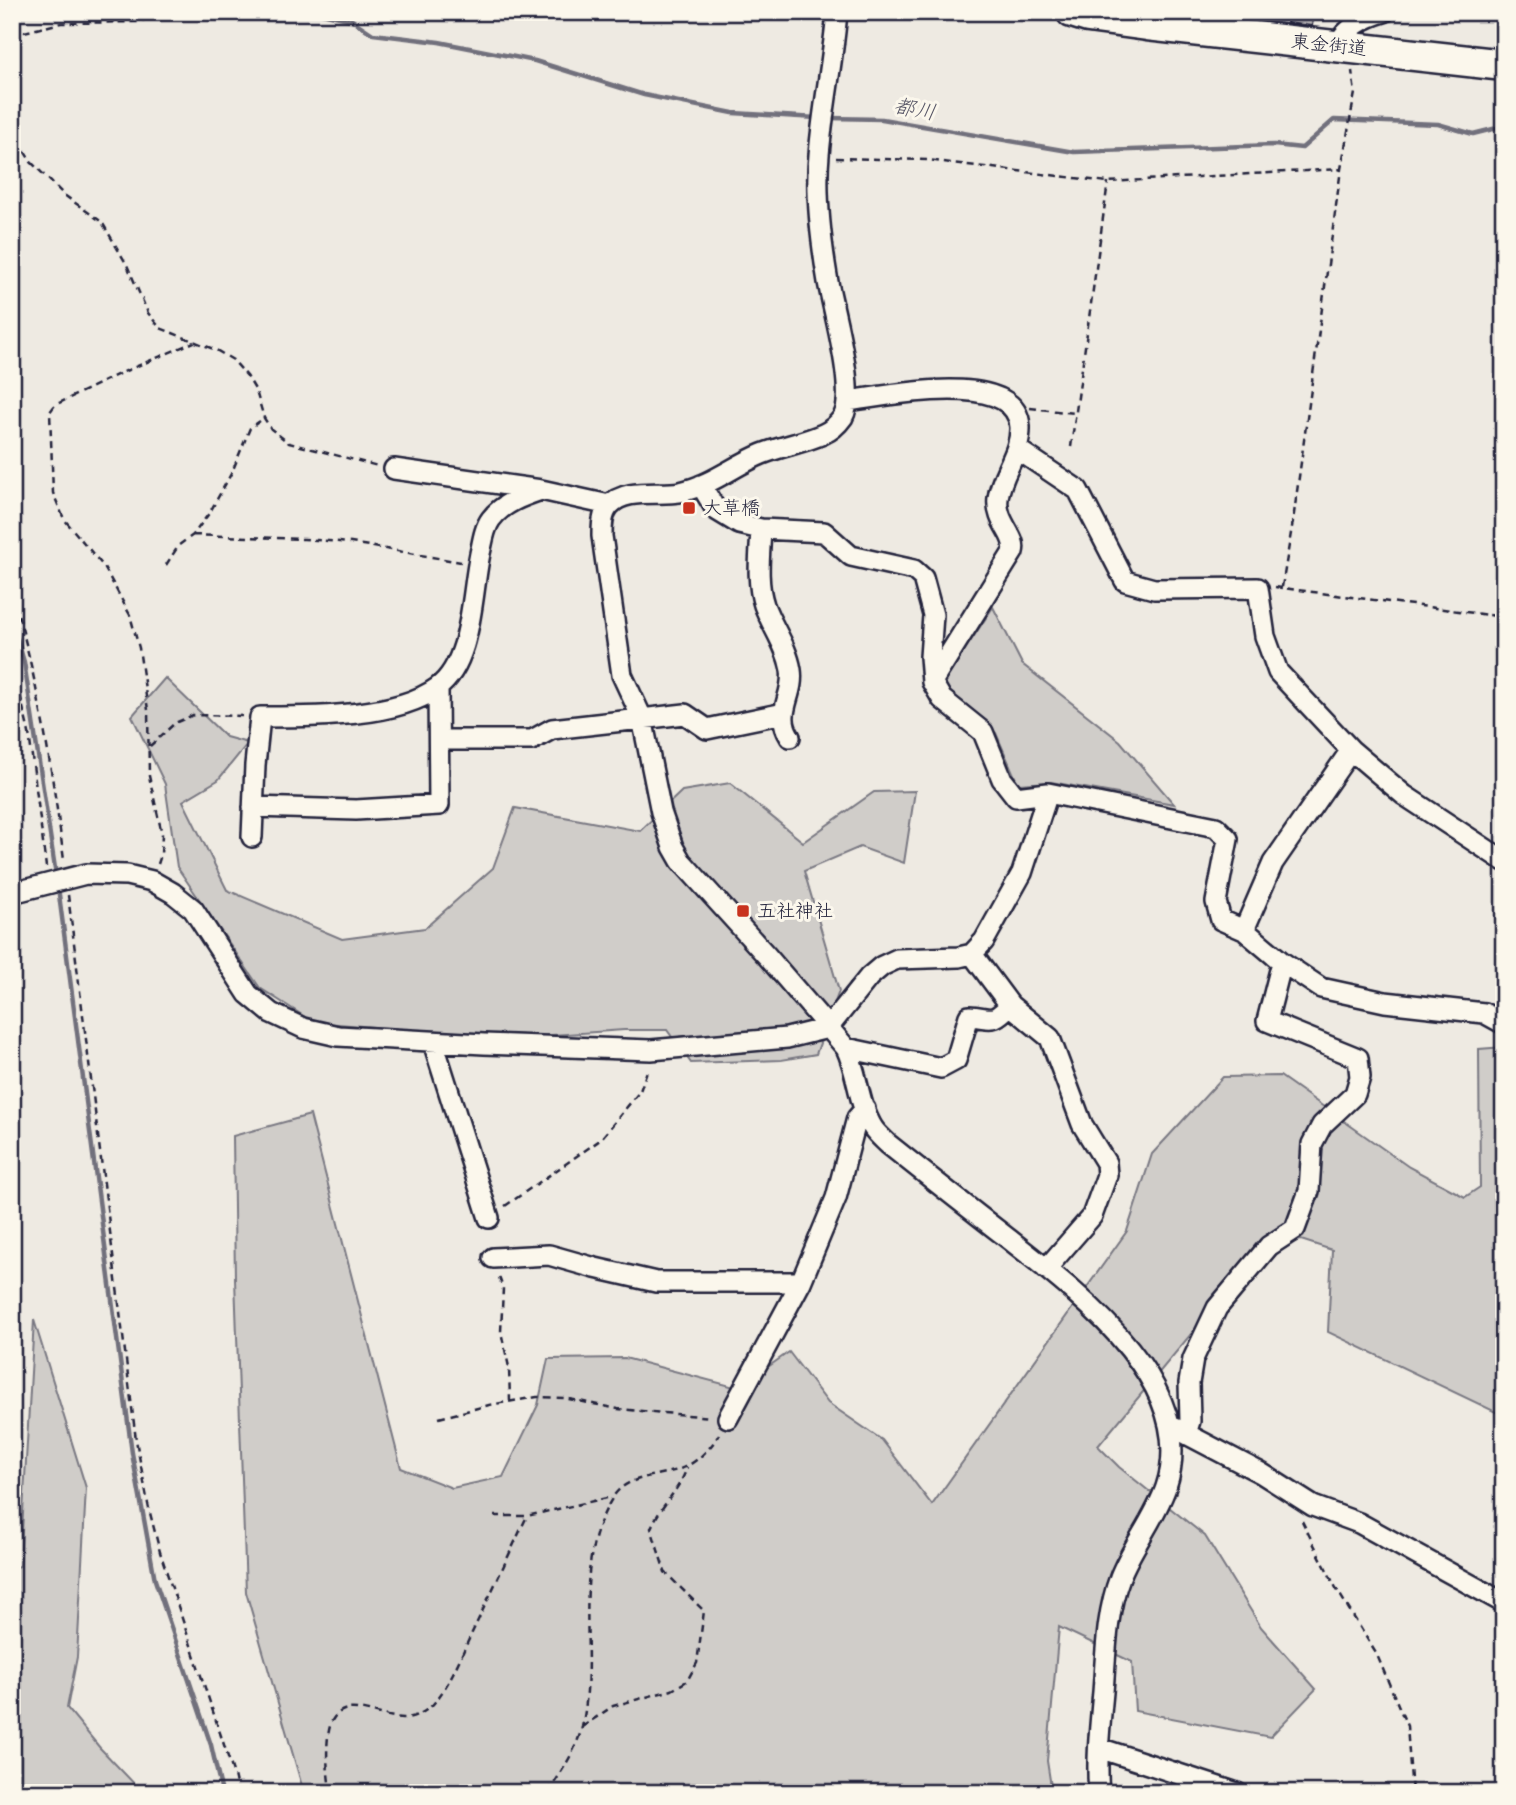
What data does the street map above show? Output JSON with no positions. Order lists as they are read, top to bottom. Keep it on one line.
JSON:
{"streets":{"highway":["東金街道"]},"water":["都川"],"places":{"transit":["大草橋","五社神社"]}}
